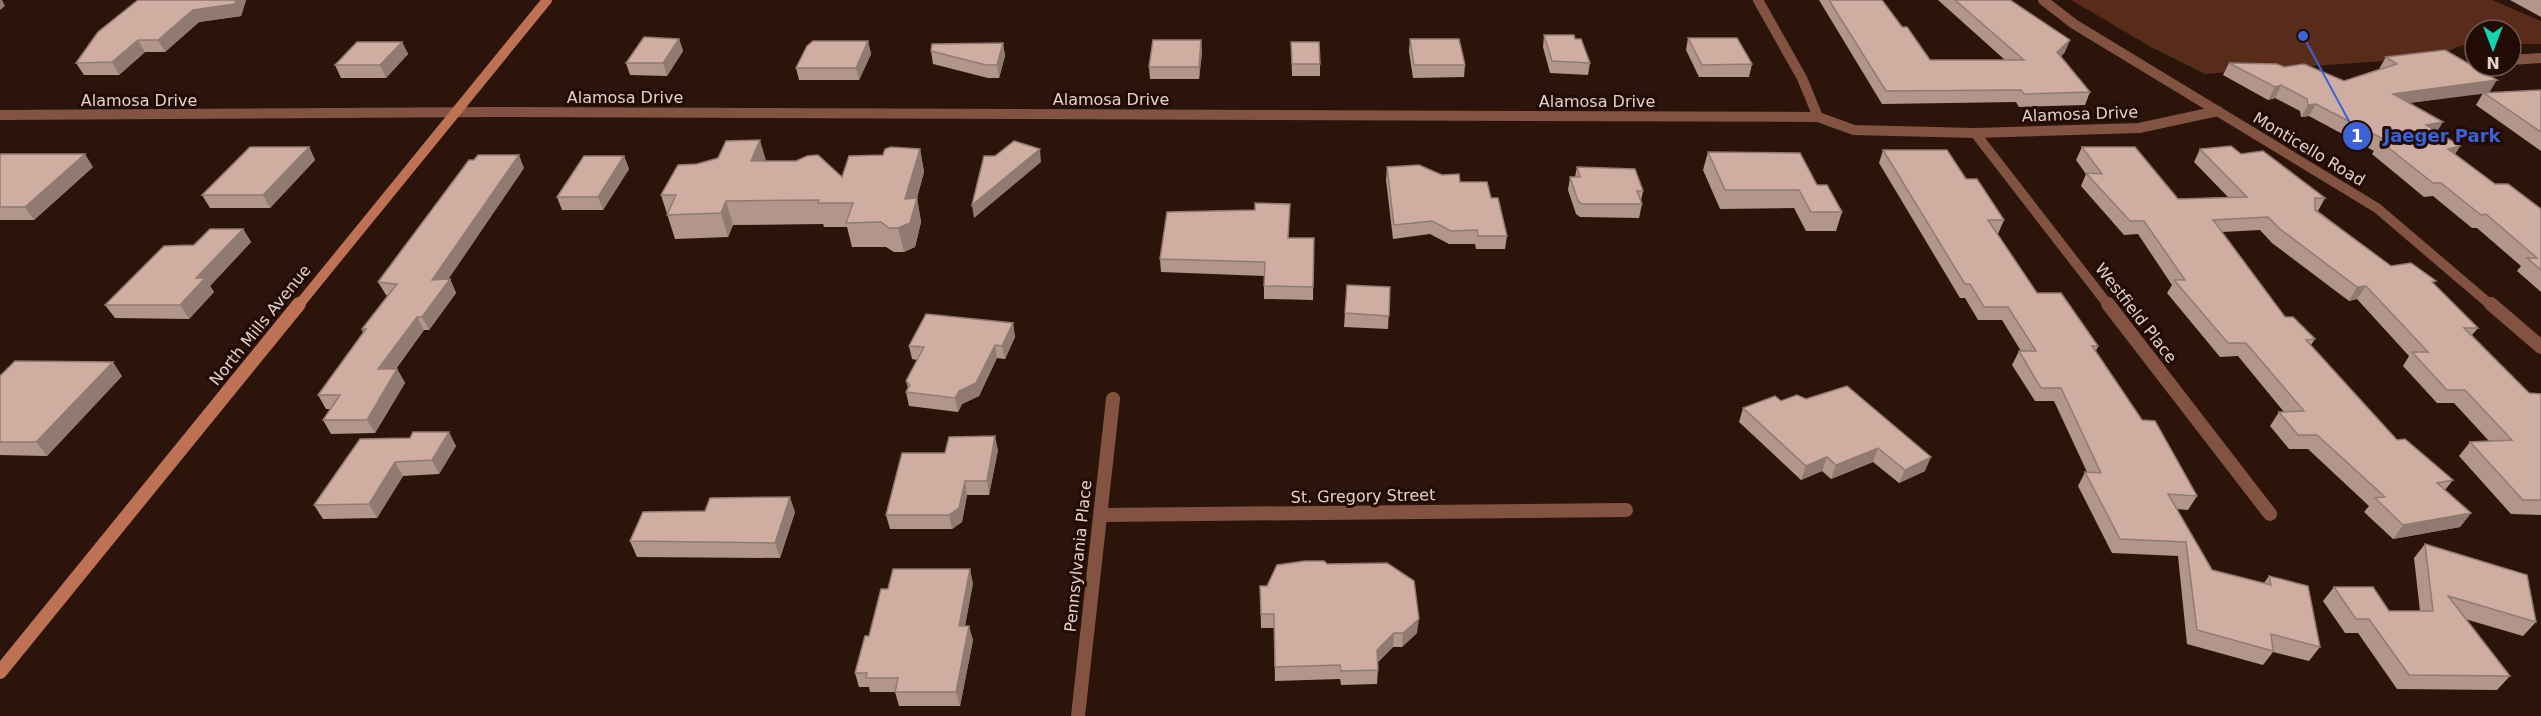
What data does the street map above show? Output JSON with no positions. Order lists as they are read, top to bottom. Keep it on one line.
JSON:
{"streets":{"main road":["North Mills Avenue"],"street":["Alamosa Drive","Monticello Road","Westfield Place","St. Gregory Street","Pennsylvania Place"]},"crossings":[["Alamosa Drive","Monticello Road"],["Alamosa Drive","Westfield Place"],["Alamosa Drive","North Mills Avenue"],["St. Gregory Street","Pennsylvania Place"]],"places":["Jaeger Park"],"north":"bottom"}
